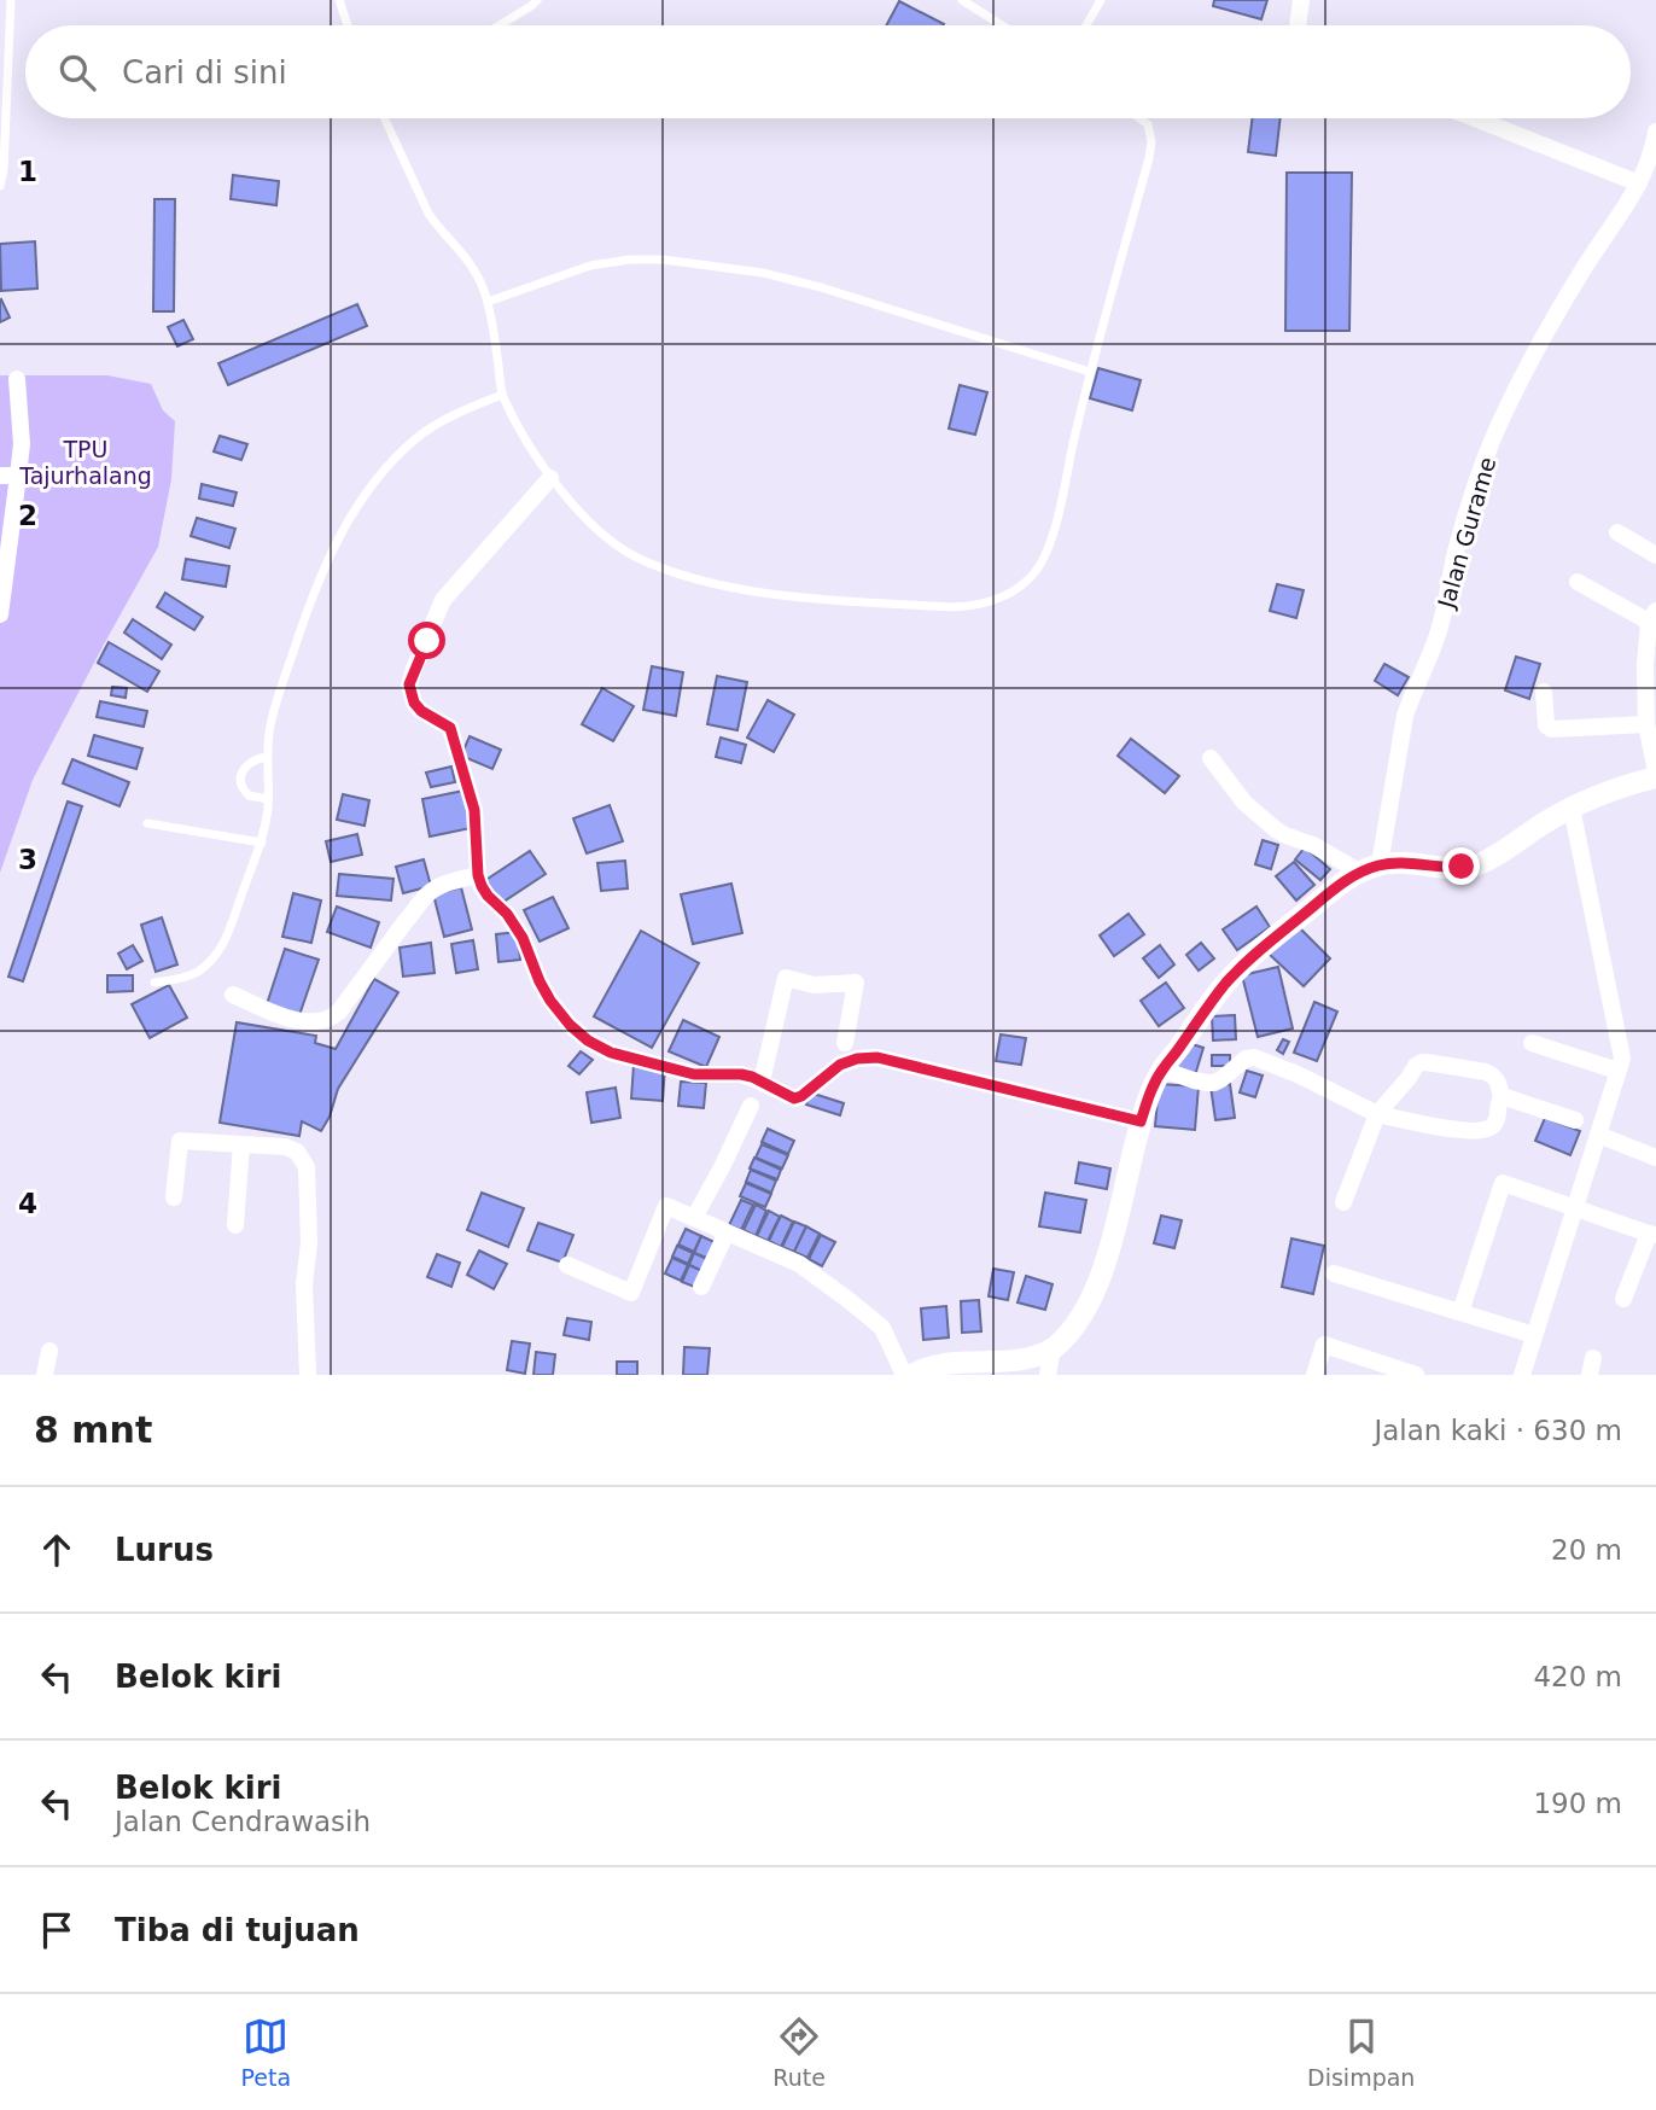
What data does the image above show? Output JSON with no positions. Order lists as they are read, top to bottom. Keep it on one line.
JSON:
{"streets":{"street":["Jalan Gurame"]},"parks":["TPU Tajurhalang"],"page":{"search":"Cari di sini","heading":["8 mnt","Jalan kaki · 630 m"],"list":[["Lurus","20 m"],["Belok kiri","420 m"],["Belok kiri","Jalan Cendrawasih","190 m"],"Tiba di tujuan"],"nav":["Peta","Rute","Disimpan"]},"grid":{"rows":["1","2","3","4"]}}
